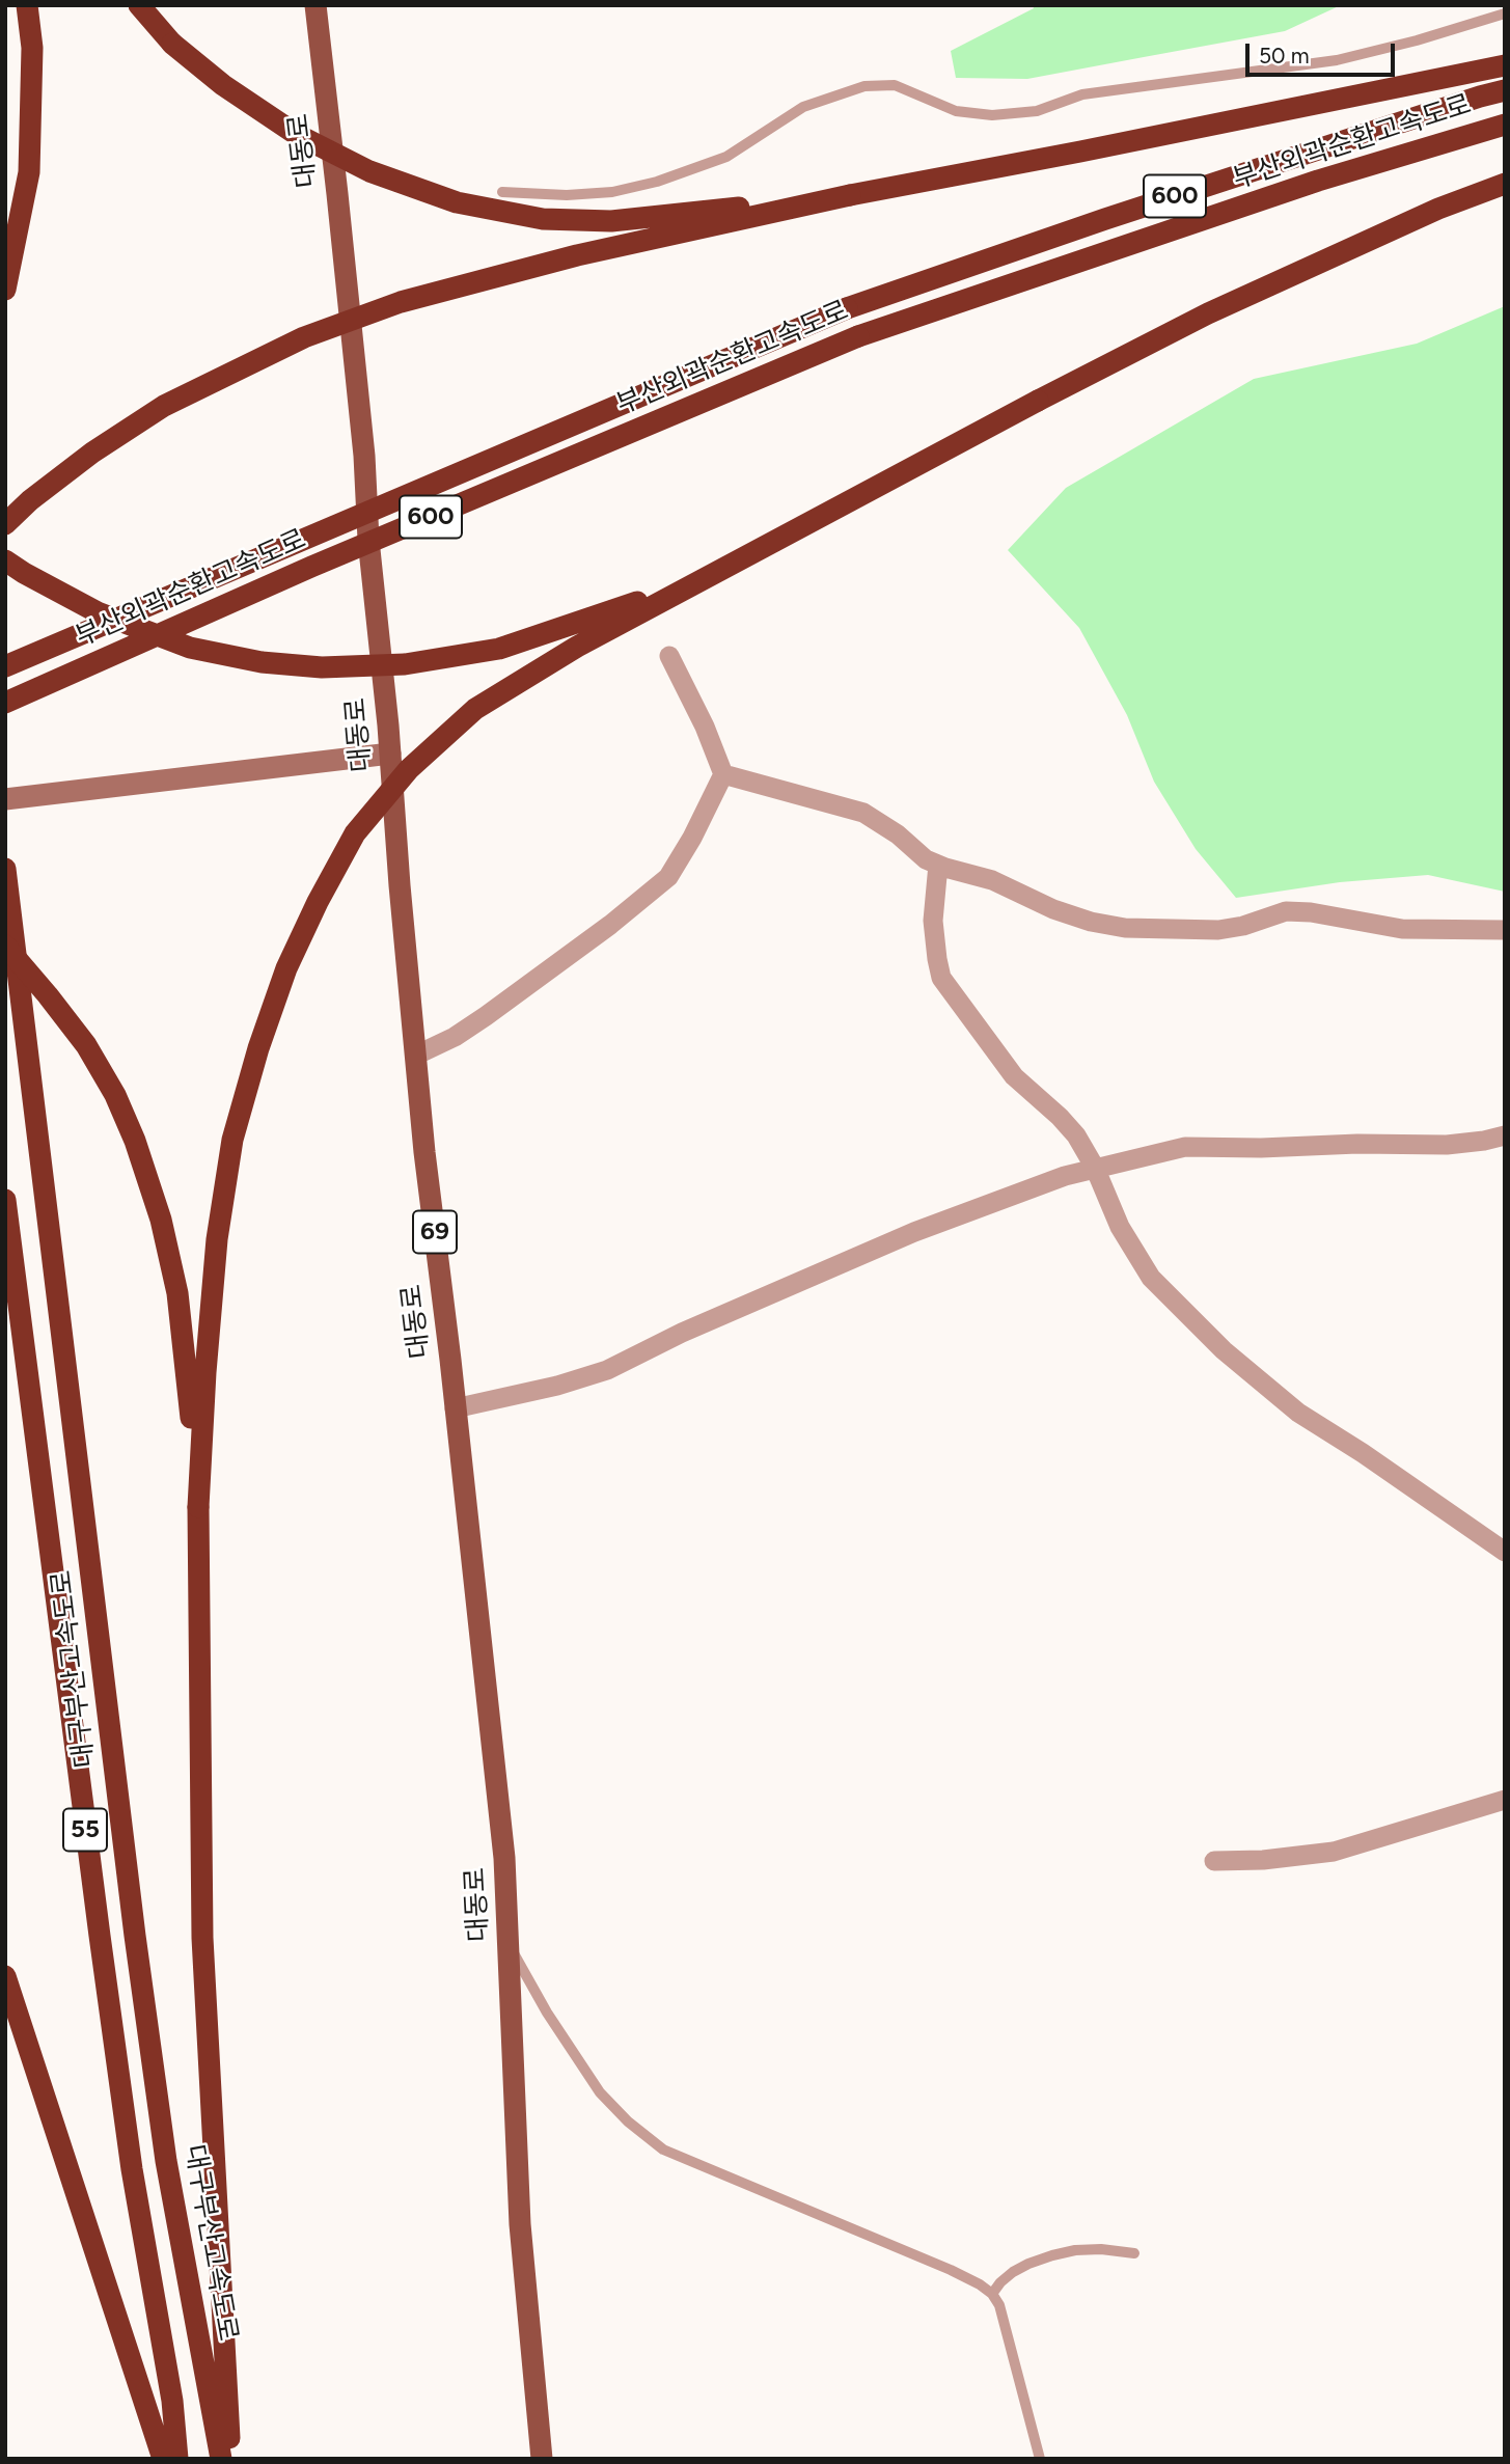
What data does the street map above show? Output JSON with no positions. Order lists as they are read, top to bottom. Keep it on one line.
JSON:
{"streets":{"highway":["부산외곽순환고속도로","600","대구부산고속도로","55"],"main road":["대동로","69"]},"scale_bar":"50 m"}
